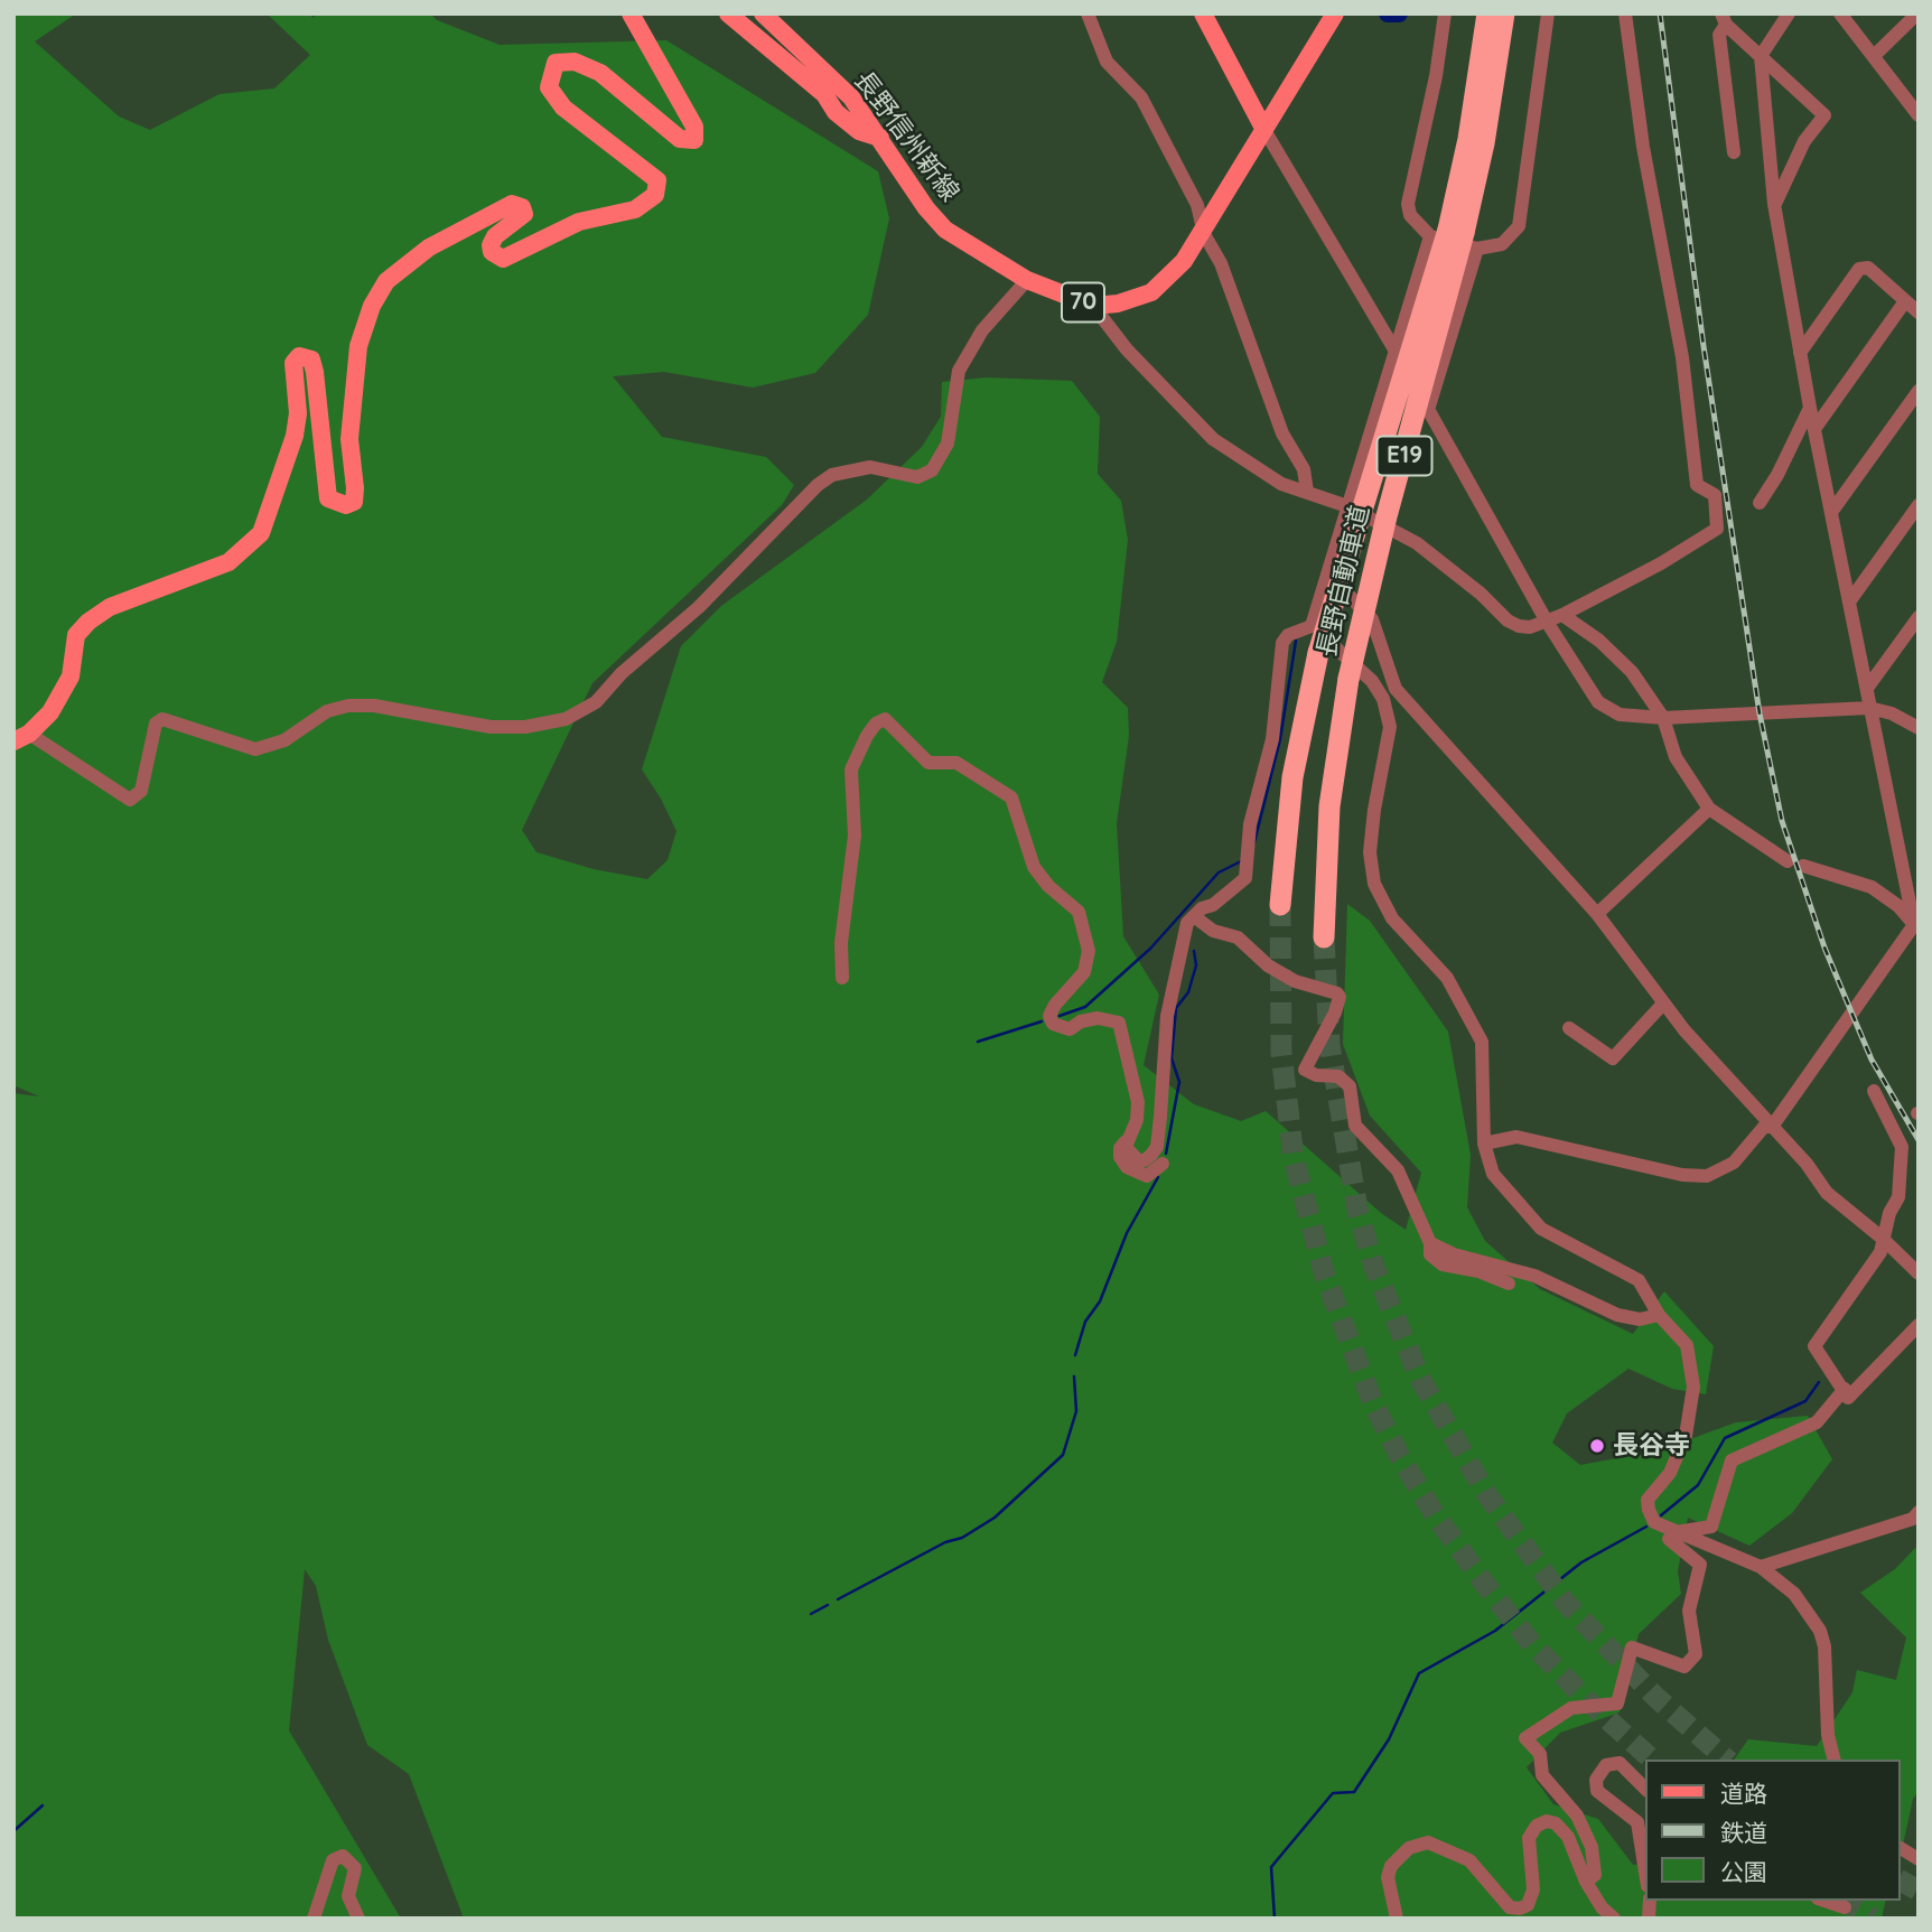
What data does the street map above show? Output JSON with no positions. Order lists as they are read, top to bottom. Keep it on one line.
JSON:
{"streets":{"highway":["E19","長野自動車道"],"main road":["長野信州新線","70"]},"crossings":[["長野信州新線","70"]],"places":["長谷寺"],"legend":["道路","鉄道","公園"]}
